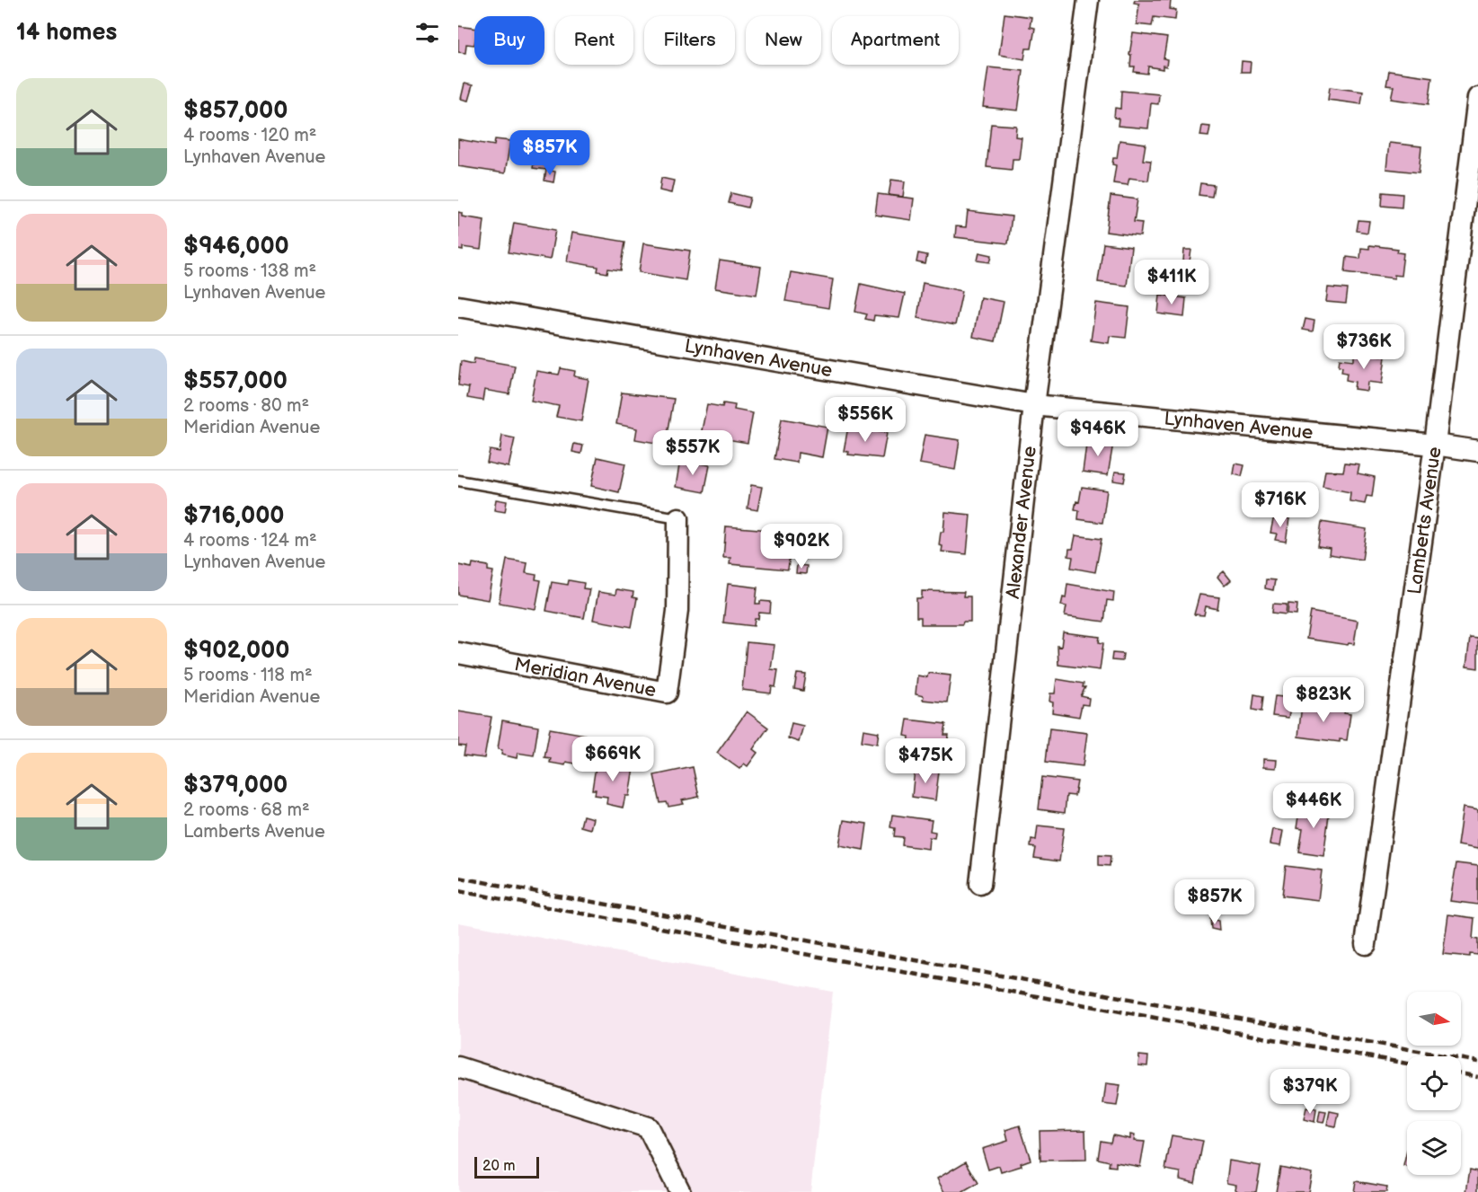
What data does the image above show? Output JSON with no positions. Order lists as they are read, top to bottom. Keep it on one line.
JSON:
{"streets":{"street":["Lynhaven Avenue","Lamberts Avenue","Alexander Avenue","Meridian Avenue"]},"crossings":[["Lynhaven Avenue","Lamberts Avenue"],["Lynhaven Avenue","Alexander Avenue"]],"scale_bar":"20 m","north":"right","page":{"heading":"14 homes","chip":["Buy","Rent","Filters","New","Apartment"],"list":[{"name":"$857,000","note":"4 rooms · 120 m² · Lynhaven Avenue"},{"name":"$946,000","note":"5 rooms · 138 m² · Lynhaven Avenue"},{"name":"$557,000","note":"2 rooms · 80 m² · Meridian Avenue"},{"name":"$716,000","note":"4 rooms · 124 m² · Lynhaven Avenue"},{"name":"$902,000","note":"5 rooms · 118 m² · Meridian Avenue"},{"name":"$379,000","note":"2 rooms · 68 m² · Lamberts Avenue"}],"price":["$857K","$411K","$736K","$556K","$946K","$557K","$716K","$902K","$823K","$669K","$475K","$446K","$857K","$379K"],"scale":"20 m"}}
